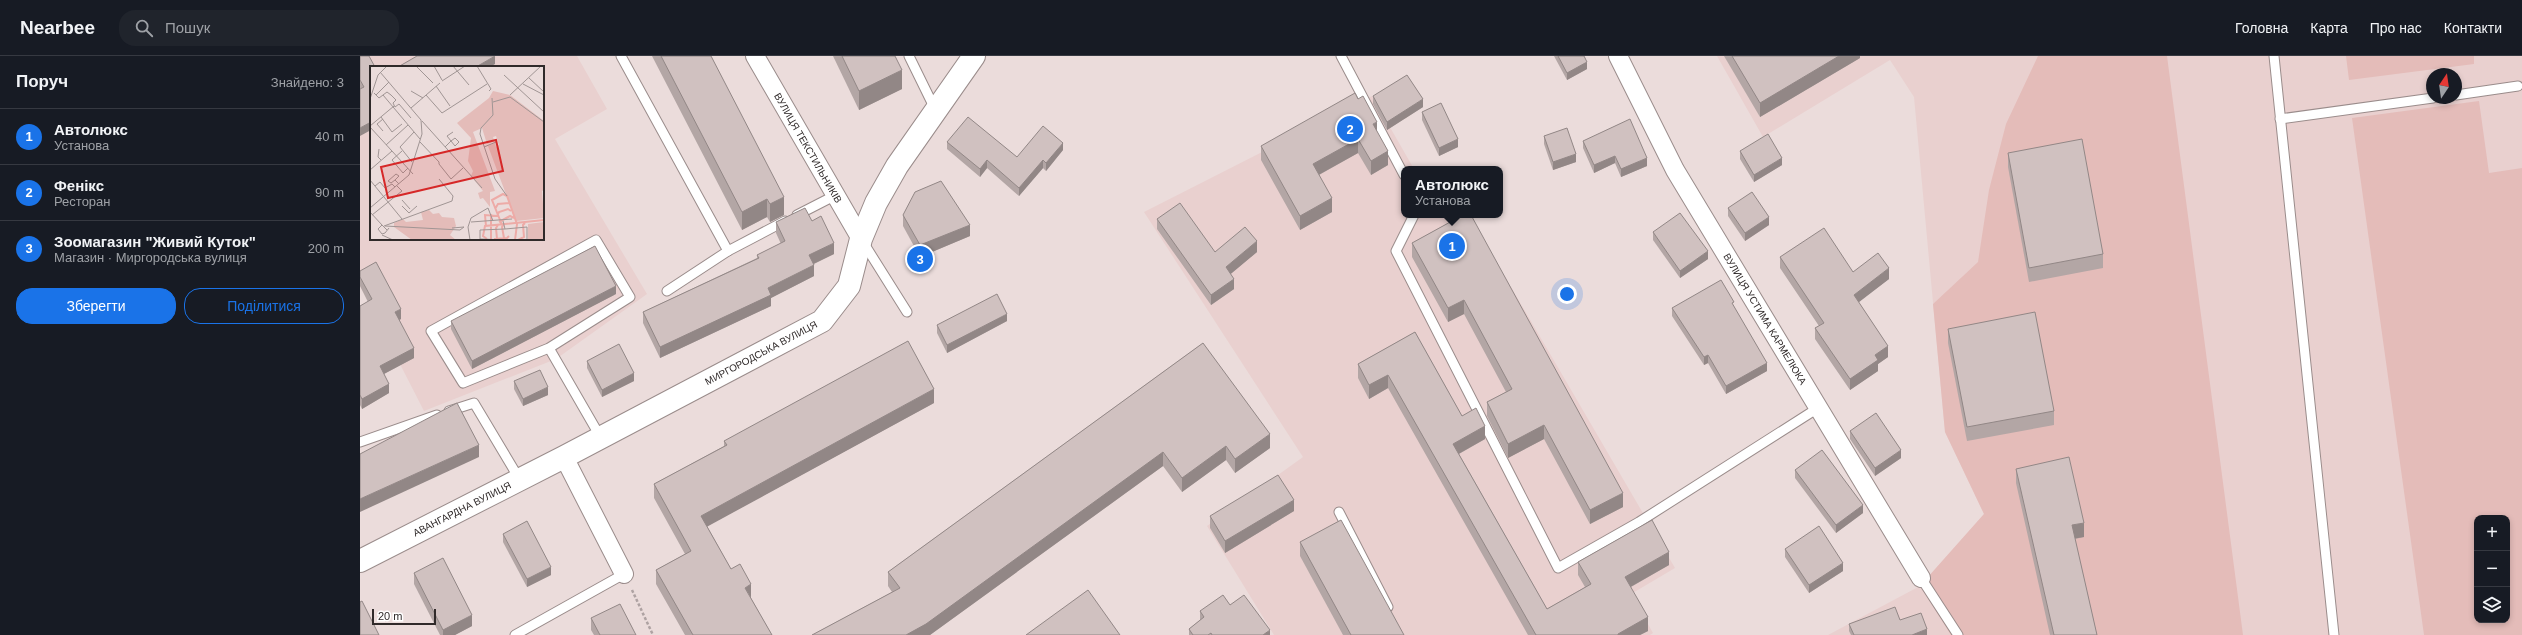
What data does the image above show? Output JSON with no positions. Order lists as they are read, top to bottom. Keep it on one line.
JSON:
{"streets":{"main road":["МИРГОРОДСЬКА ВУЛИЦЯ","АВАНГАРДНА ВУЛИЦЯ"],"street":["ВУЛИЦЯ ТЕКСТИЛЬНИКІВ","ВУЛИЦЯ УСТИМА КАРМЕЛЮКА"]},"crossings":[["ВУЛИЦЯ ТЕКСТИЛЬНИКІВ","МИРГОРОДСЬКА ВУЛИЦЯ"],["МИРГОРОДСЬКА ВУЛИЦЯ","АВАНГАРДНА ВУЛИЦЯ"]],"scale_bar":"20 m","north":"top","page":{"header":"Nearbee","search":"Пошук","nav":["Головна","Карта","Про нас","Контакти"],"heading":["Поруч","Знайдено: 3"],"list":[{"mark":"1","name":"Автолюкс","note":"Установа","value":"40 m"},{"mark":"2","name":"Фенікс","note":"Ресторан","value":"90 m"},{"mark":"3","name":"Зоомагазин \"Живий Куток\"","note":"Магазин · Миргородська вулиця","value":"200 m"}],"pins":["2","1","3"],"popup":["Автолюкс","Установа"],"buttons":["Зберегти","Поділитися"],"map_buttons":["+","−"],"scale":"20 m"}}
